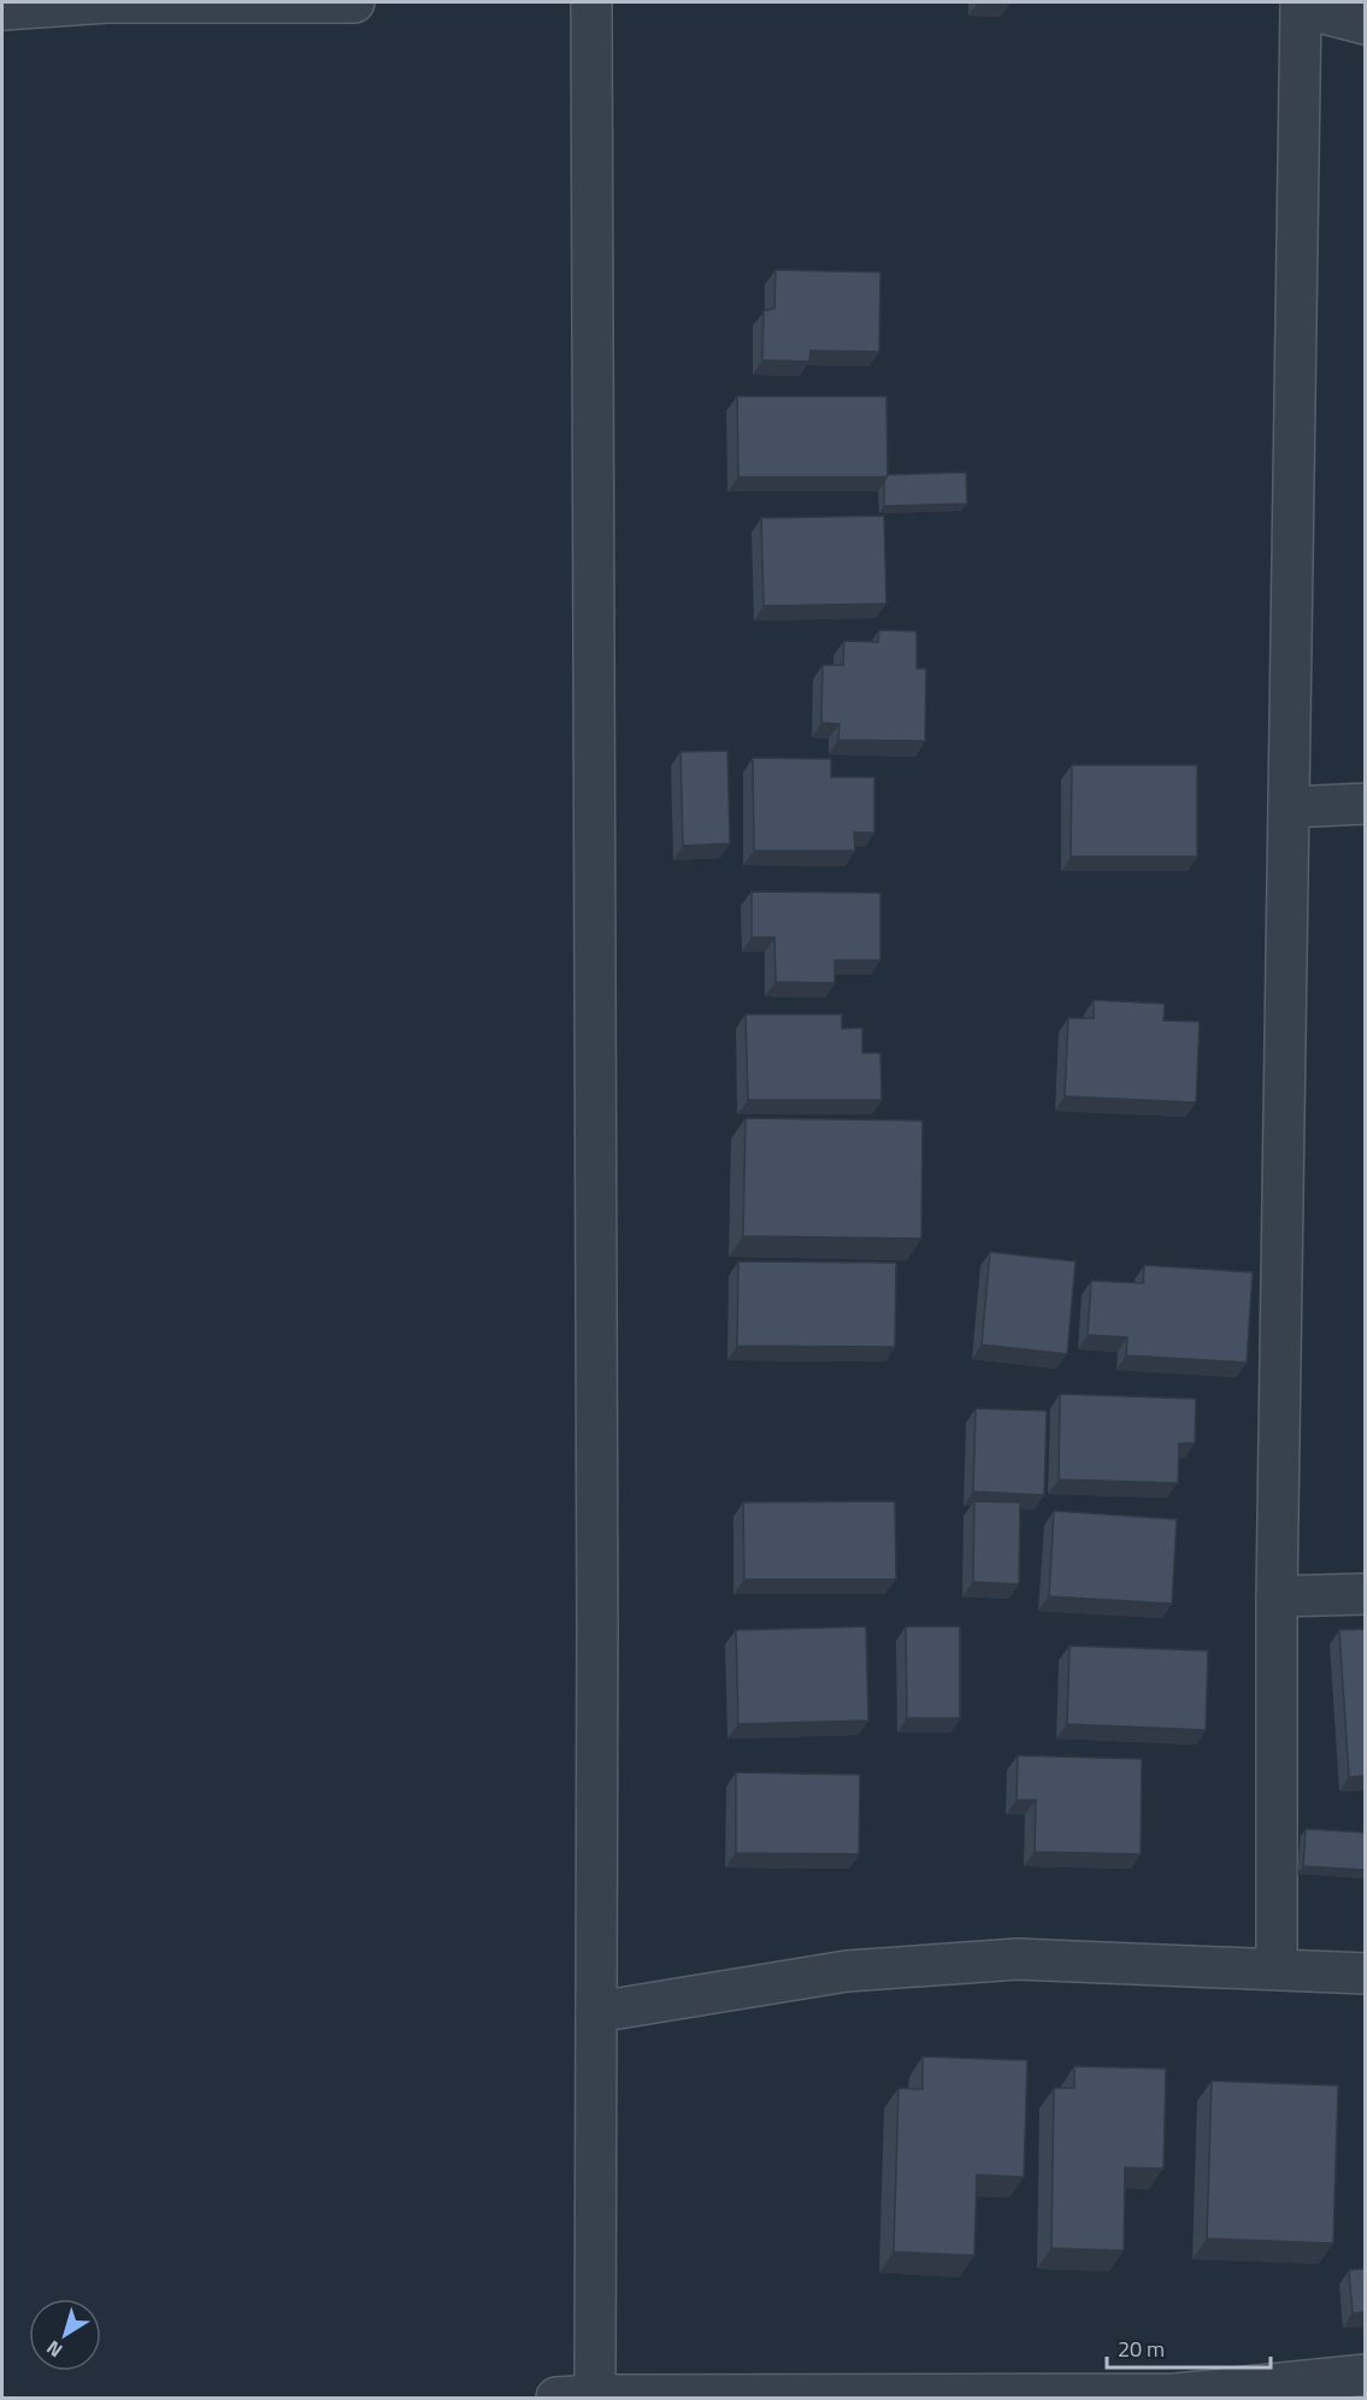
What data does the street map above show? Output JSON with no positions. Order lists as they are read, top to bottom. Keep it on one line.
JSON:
{"scale_bar":"20 m","north":"bottom left"}
